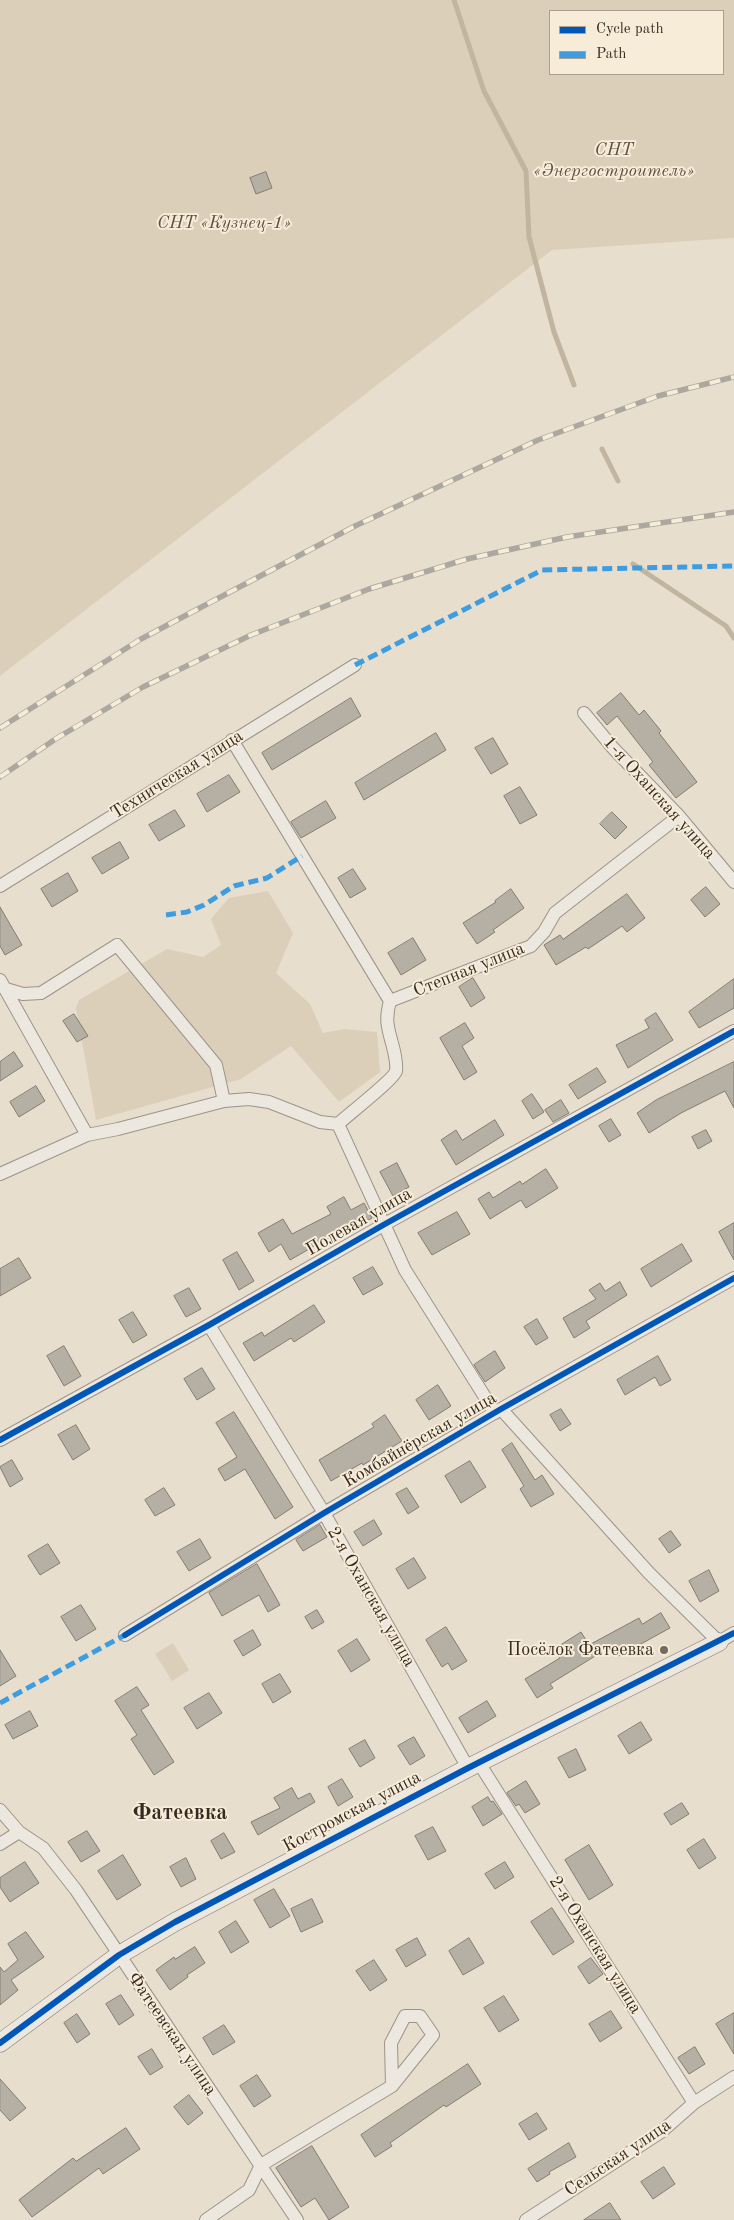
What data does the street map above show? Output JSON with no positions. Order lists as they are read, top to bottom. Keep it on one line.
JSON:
{"streets":{"street":["Техническая улица","1-я Оханская улица","Степная улица","Полевая улица","Комбайнёрская улица","2-я Оханская улица","Костромская улица","Фатеевская улица","Сельская улица"]},"crossings":[["1-я Оханская улица","Степная улица"],["Полевая улица","2-я Оханская улица"],["Комбайнёрская улица","2-я Оханская улица"],["2-я Оханская улица","Костромская улица"],["2-я Оханская улица","Сельская улица"],["Костромская улица","Фатеевская улица"]],"districts":["Фатеевка"],"parks":["СНТ «Энергостроитель»","СНТ «Кузнец-1»"],"places":["Посёлок Фатеевка"],"legend":["Cycle path","Path"]}
